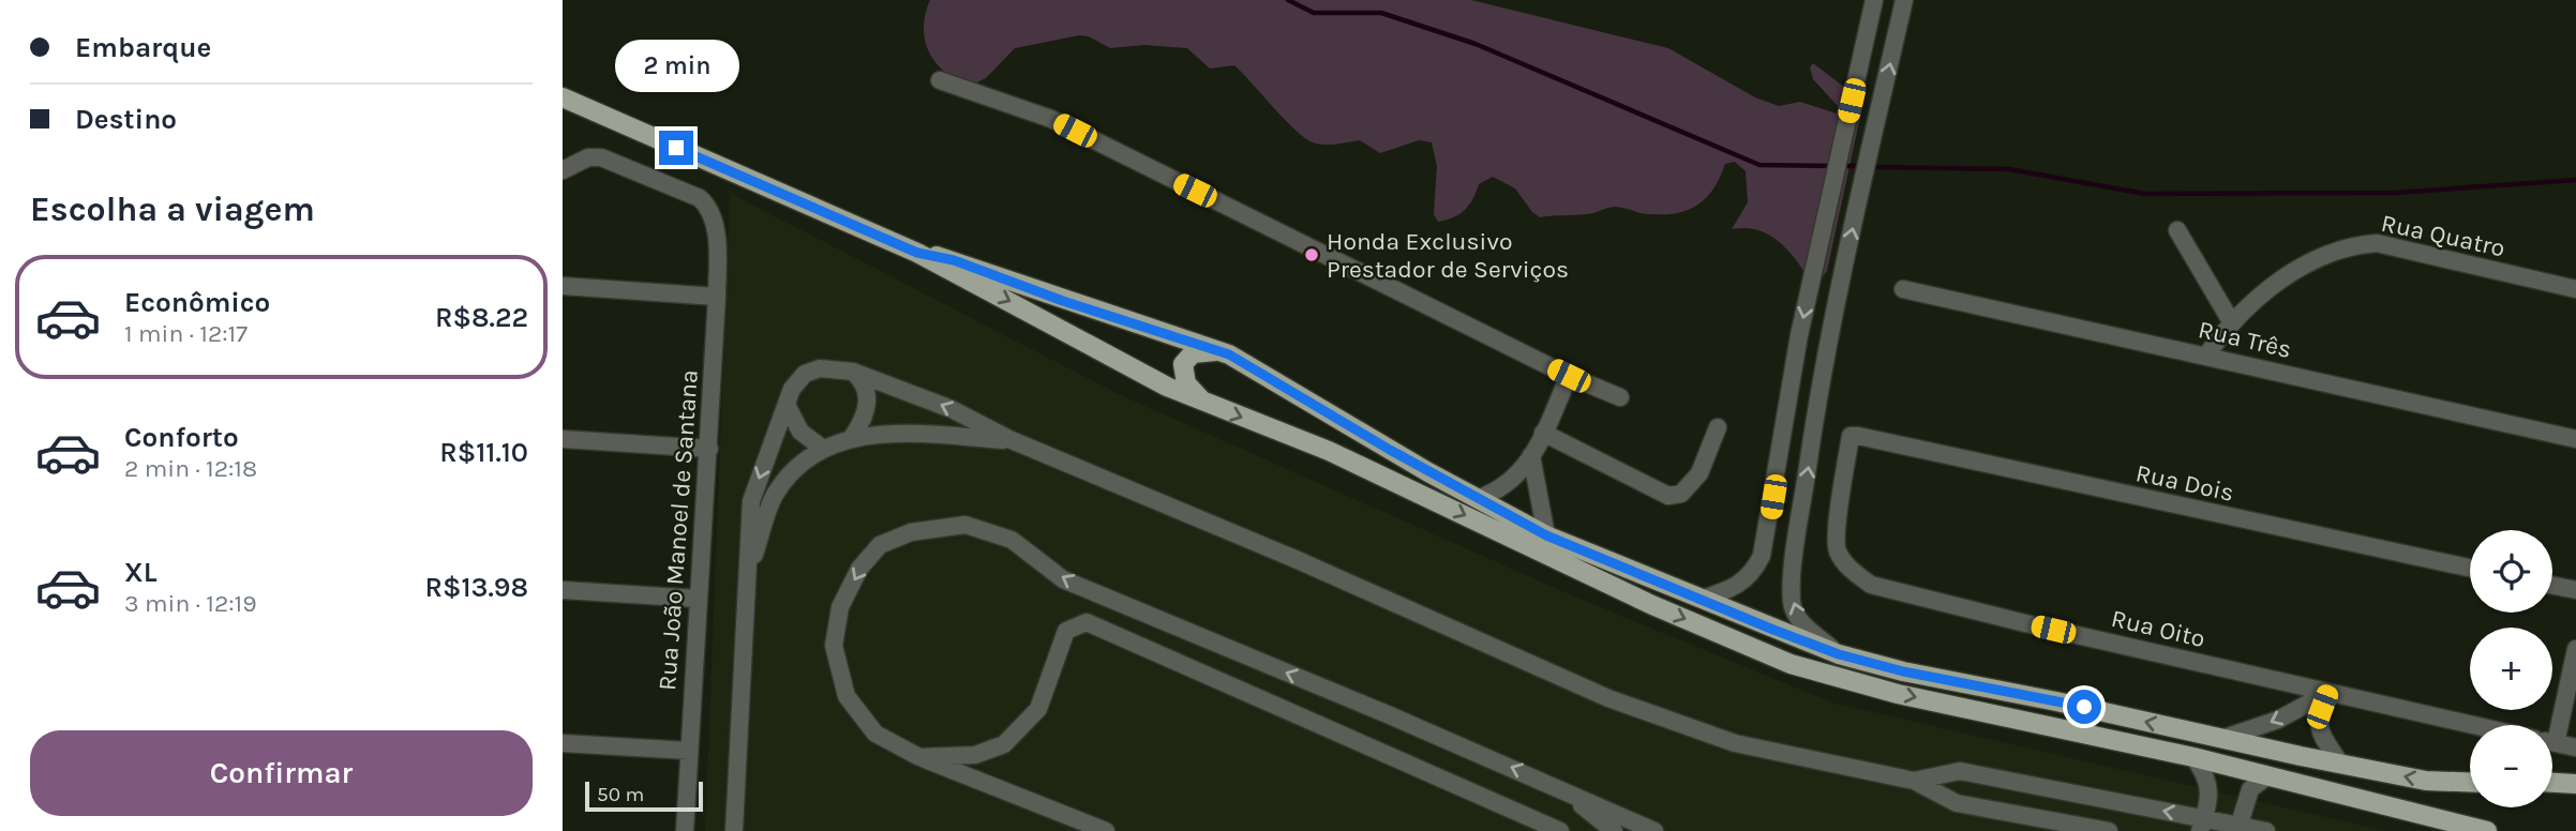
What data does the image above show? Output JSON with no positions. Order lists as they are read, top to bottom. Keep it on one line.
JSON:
{"streets":{"street":["Rua Quatro","Rua Três","Rua Dois","Rua João Manoel de Santana","Rua Oito"]},"crossings":[["Rua Quatro","Rua Três"],["Rua Dois","Rua Oito"]],"places":["Honda Exclusivo Prestador de Serviços"],"scale_bar":"50 m","page":{"banner":["Embarque","Destino"],"bubble":"2 min","heading":"Escolha a viagem","list":[{"name":"Econômico","note":"1 min · 12:17","value":"R$8.22"},{"name":"Conforto","note":"2 min · 12:18","value":"R$11.10"},{"name":"XL","note":"3 min · 12:19","value":"R$13.98"}],"map_buttons":["+","−"],"buttons":"Confirmar","scale":"50 m"}}
